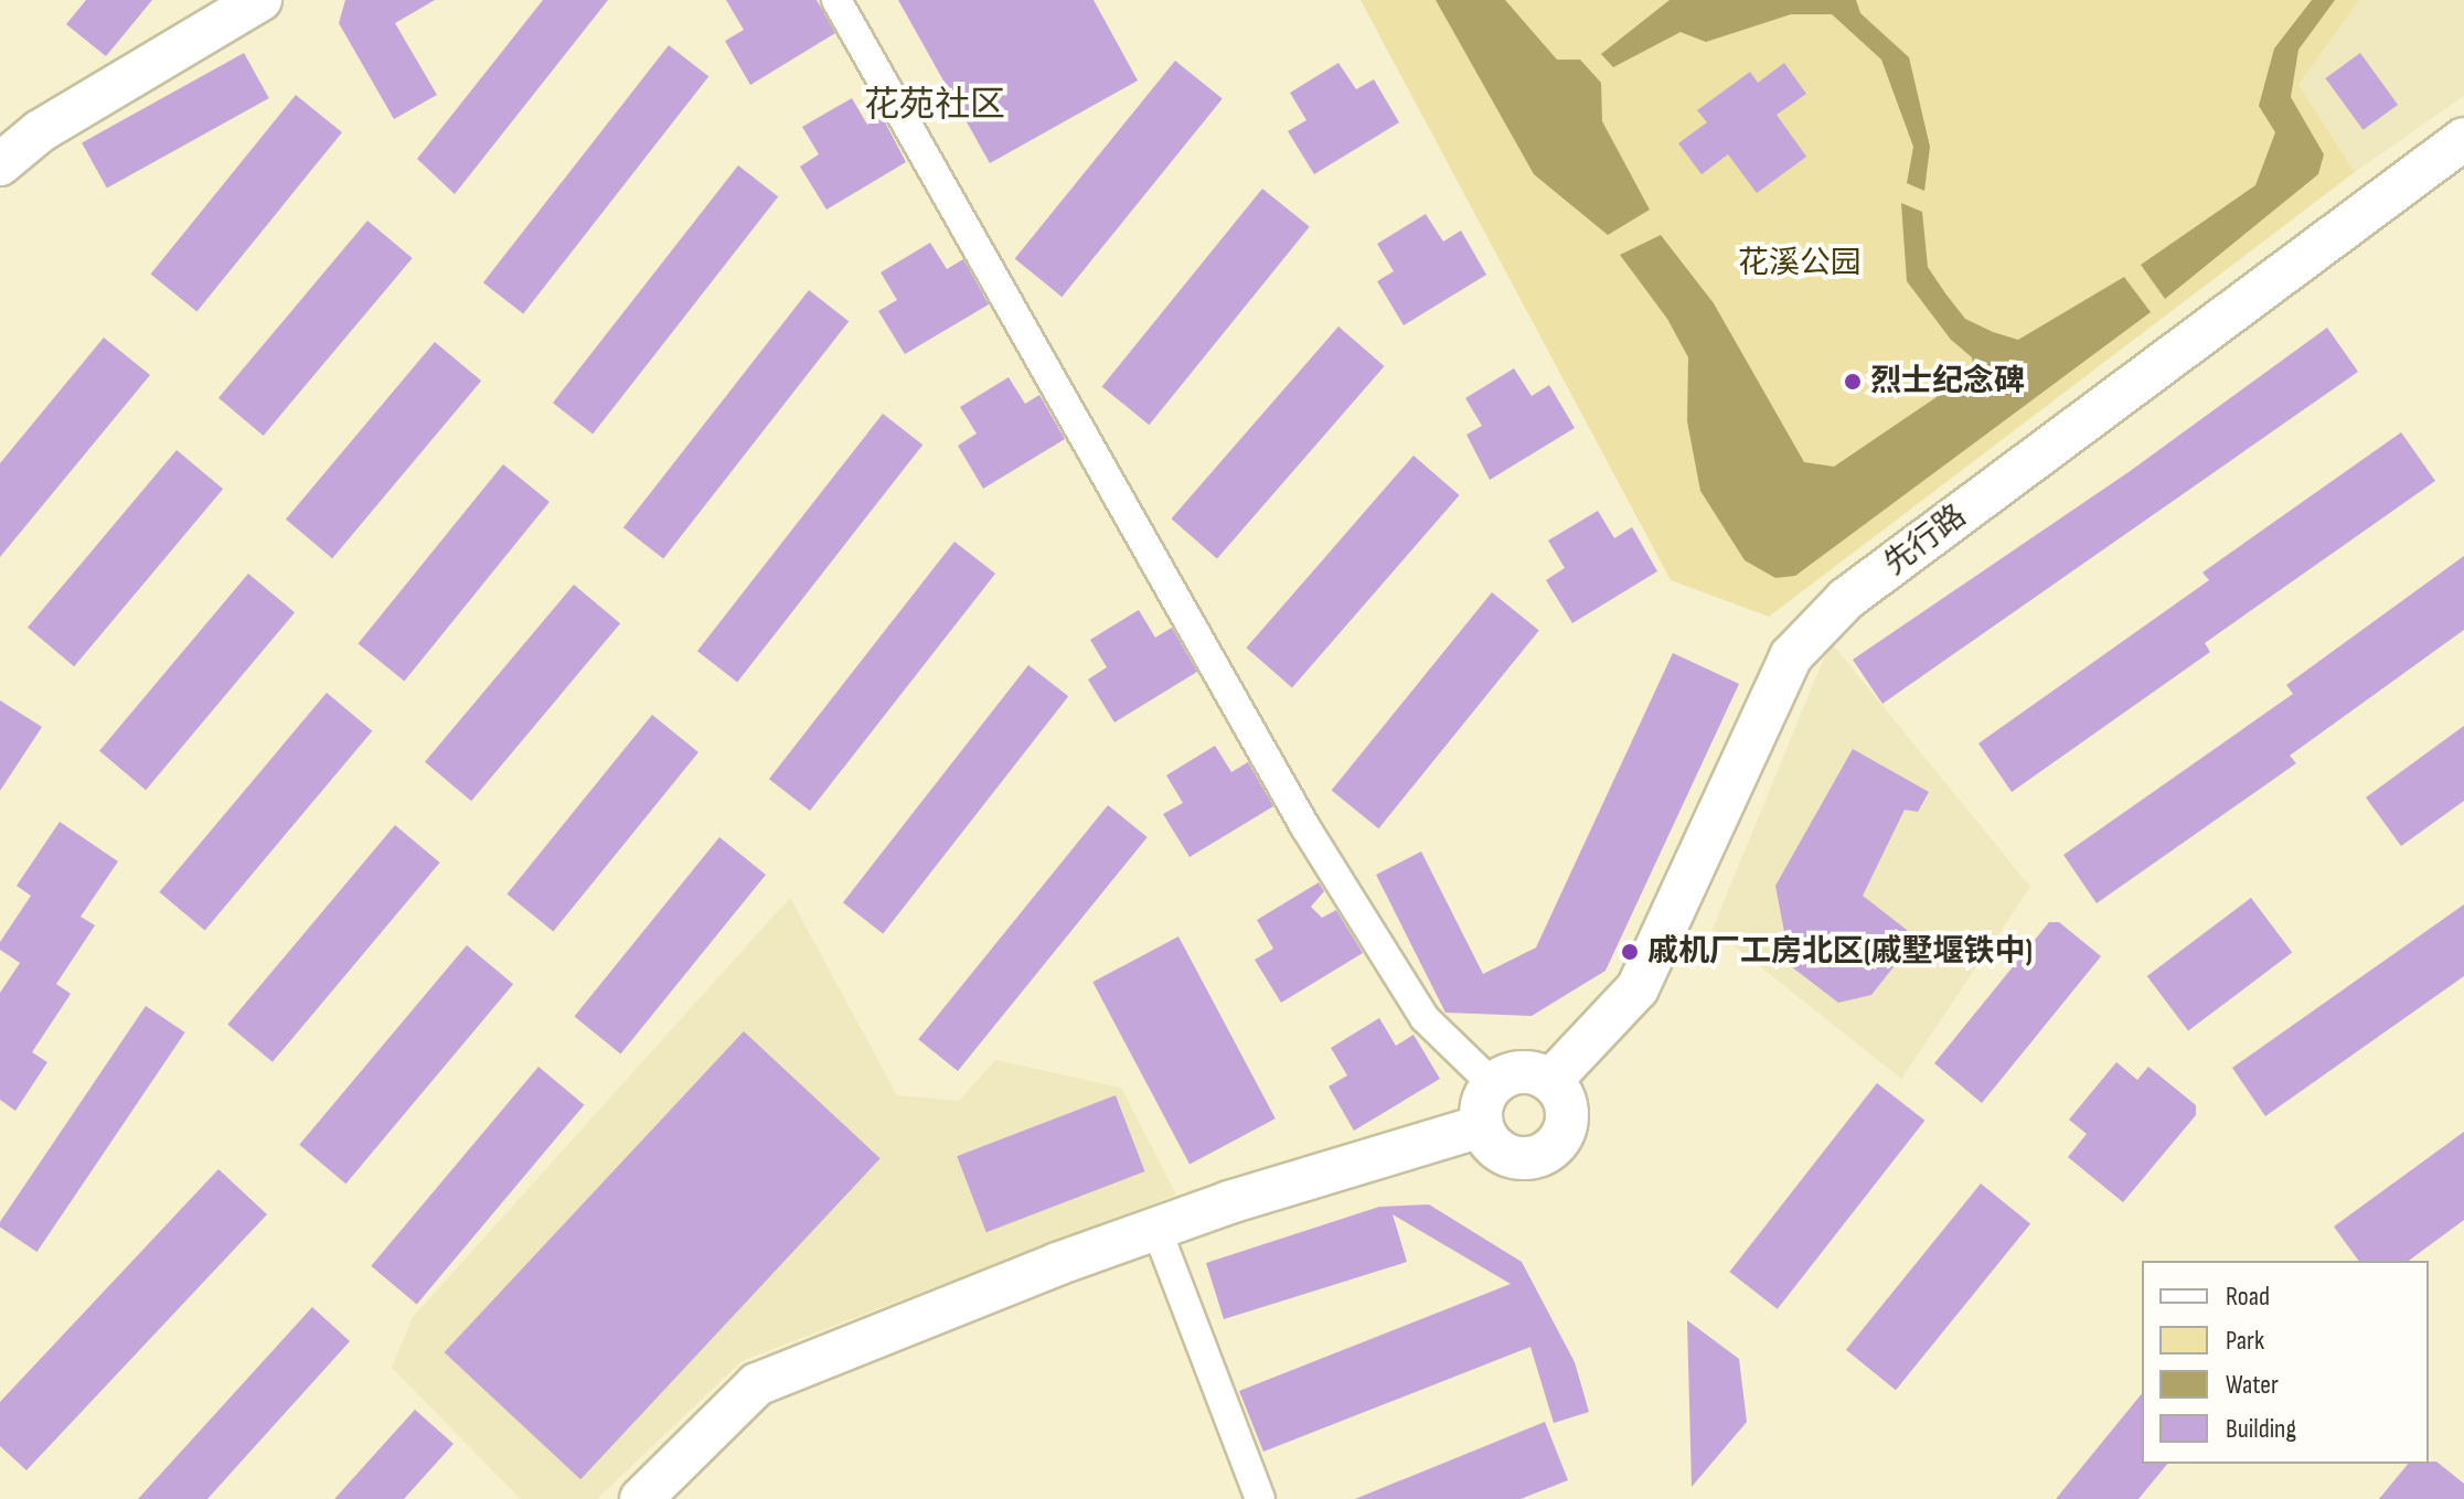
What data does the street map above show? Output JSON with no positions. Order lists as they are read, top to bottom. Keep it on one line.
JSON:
{"streets":{"street":["先行路"]},"districts":["花苑社区"],"parks":["花溪公园"],"places":["烈士纪念碑","戚机厂工房北区(戚墅堰铁中)"],"legend":["Road","Park","Water","Building"]}
